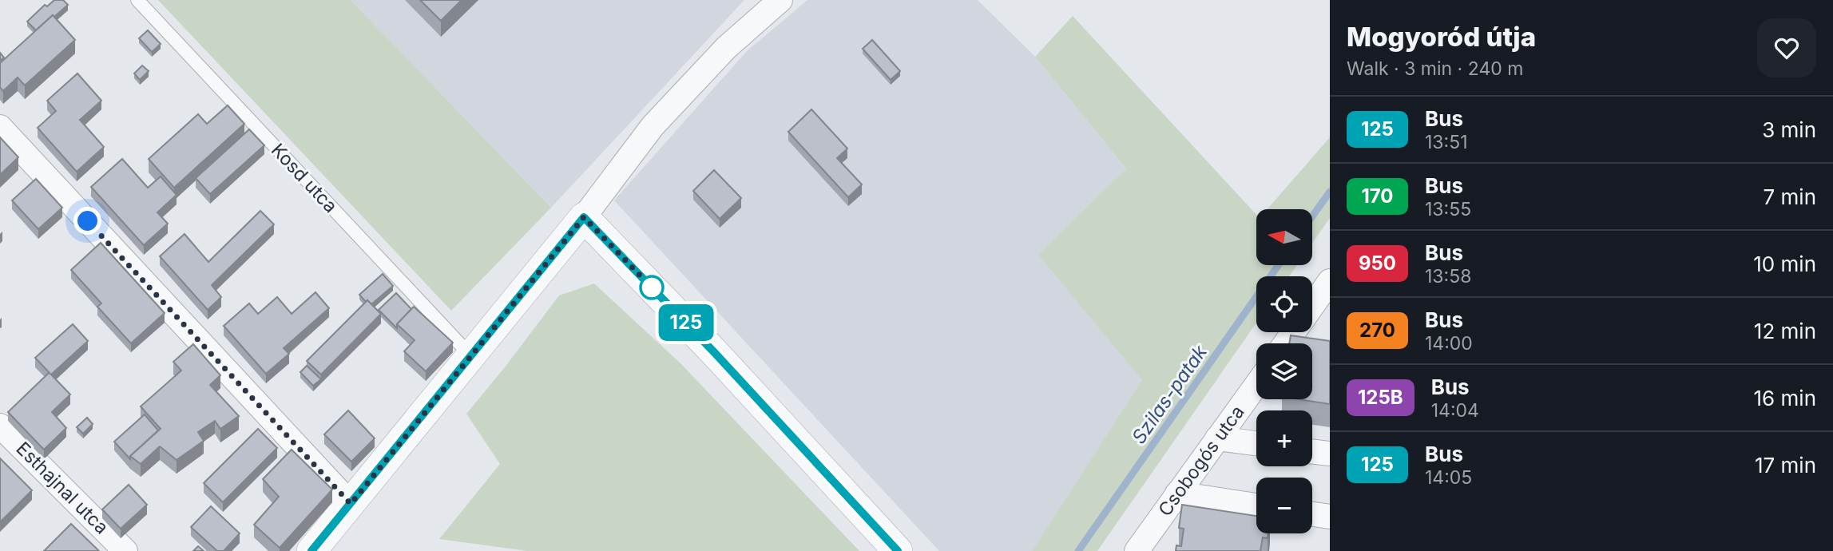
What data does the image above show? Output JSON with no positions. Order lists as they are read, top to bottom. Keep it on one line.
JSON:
{"streets":{"street":["Csobogós utca","Esthajnal utca"],"lane":["Kosd utca"]},"water":["Szilas-patak"],"lines":["bus line 125"],"north":"left","page":{"on_map":"125","heading":["Mogyoród útja","Walk · 3 min · 240 m"],"list":[{"mark":"125","name":"Bus","note":"13:51","value":"3 min"},{"mark":"170","name":"Bus","note":"13:55","value":"7 min"},{"mark":"950","name":"Bus","note":"13:58","value":"10 min"},{"mark":"270","name":"Bus","note":"14:00","value":"12 min"},{"mark":"125B","name":"Bus","note":"14:04","value":"16 min"},{"mark":"125","name":"Bus","note":"14:05","value":"17 min"}],"map_buttons":["+","−"]}}
